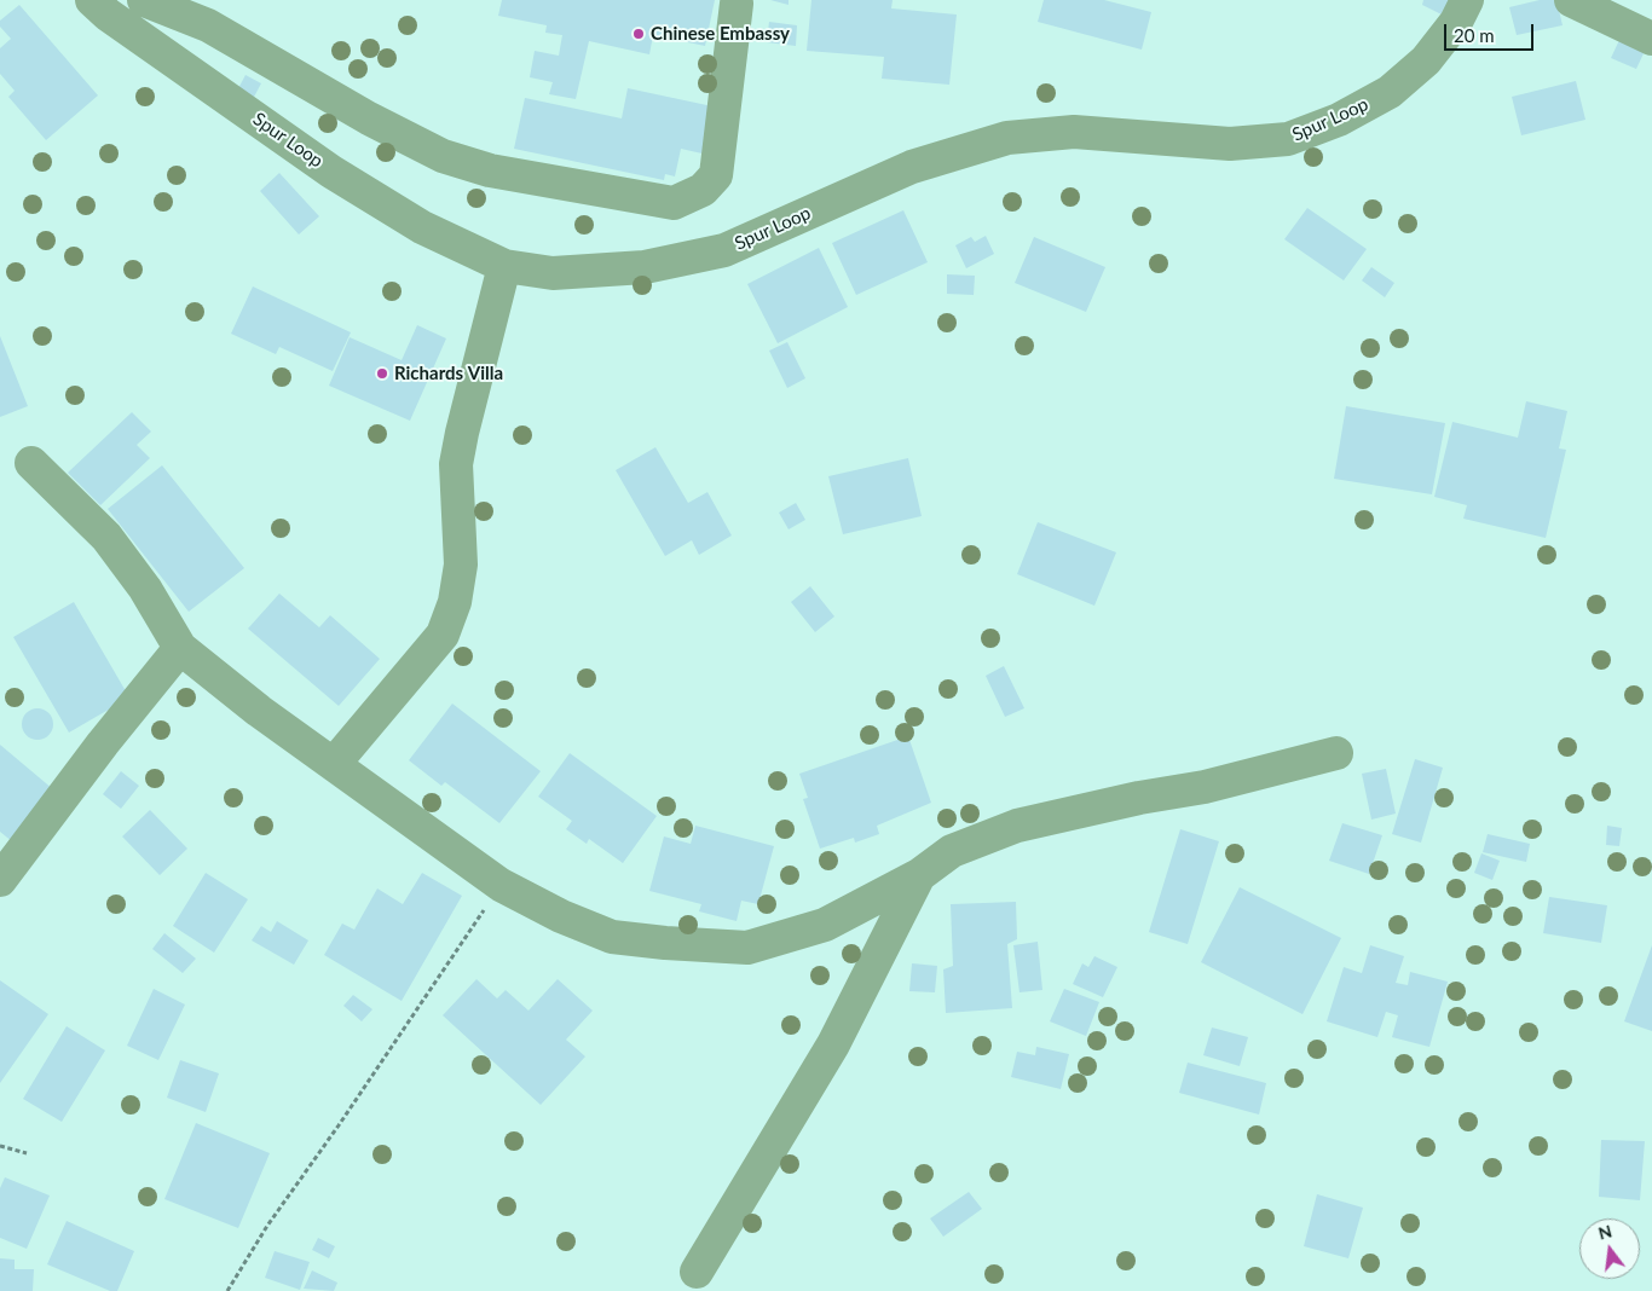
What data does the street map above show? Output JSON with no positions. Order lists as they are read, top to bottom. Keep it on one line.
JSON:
{"streets":{"street":["Spur Loop"]},"places":["Chinese Embassy","Richards Villa"],"scale_bar":"20 m","north":"top"}
